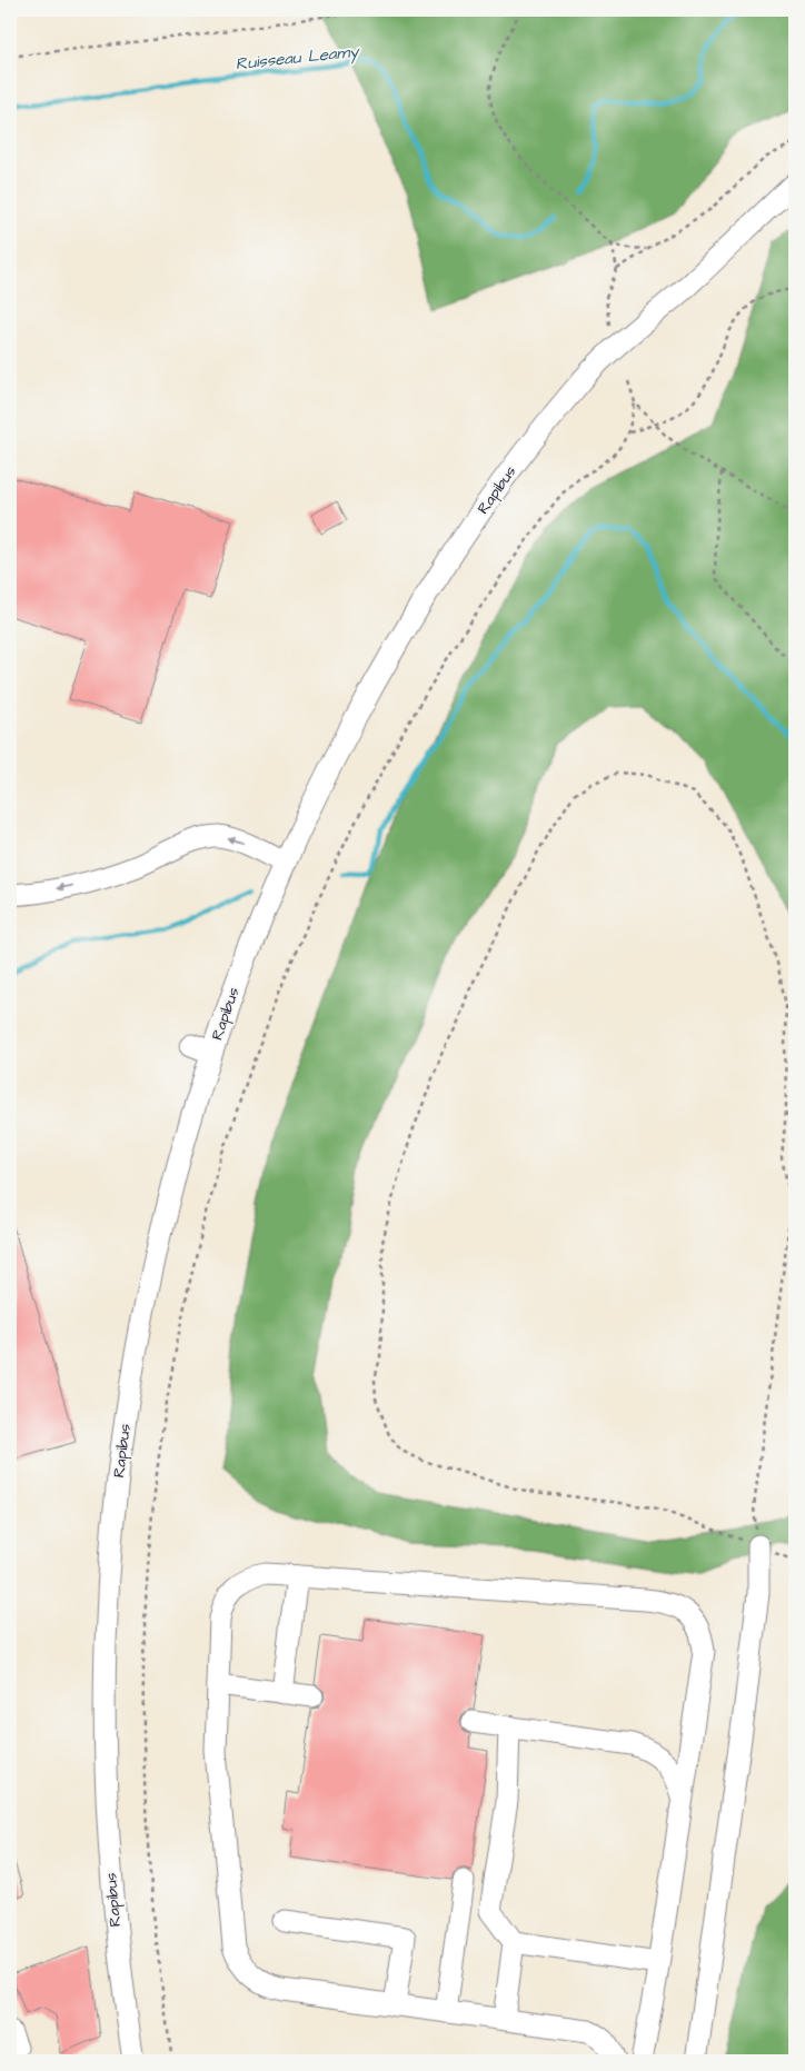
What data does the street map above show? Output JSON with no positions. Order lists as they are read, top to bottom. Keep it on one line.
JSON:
{"streets":{"lane":["Rapibus"]},"water":["Ruisseau Leamy"]}
